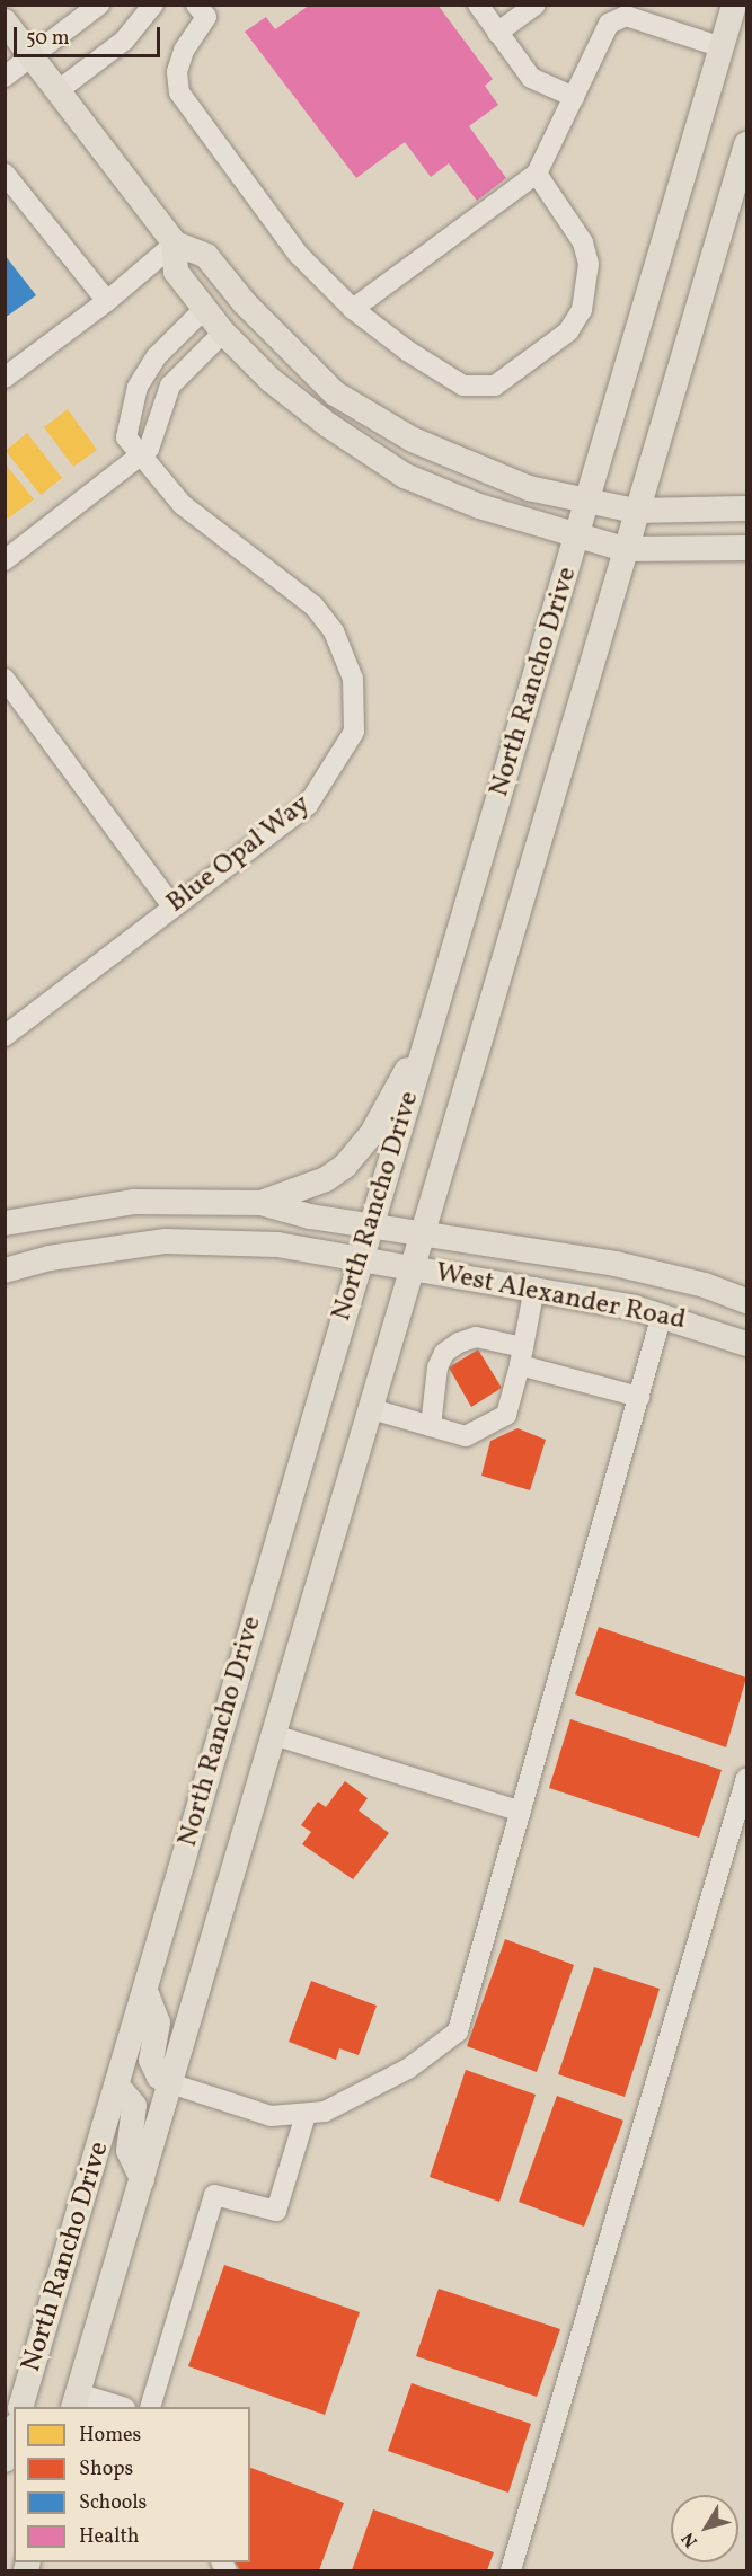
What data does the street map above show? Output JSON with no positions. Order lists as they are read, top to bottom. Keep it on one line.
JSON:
{"streets":{"main road":["North Rancho Drive","West Alexander Road"],"street":["Blue Opal Way"]},"crossings":[["North Rancho Drive","West Alexander Road"]],"legend":["Homes","Shops","Schools","Health"],"scale_bar":"50 m","north":"bottom left"}
